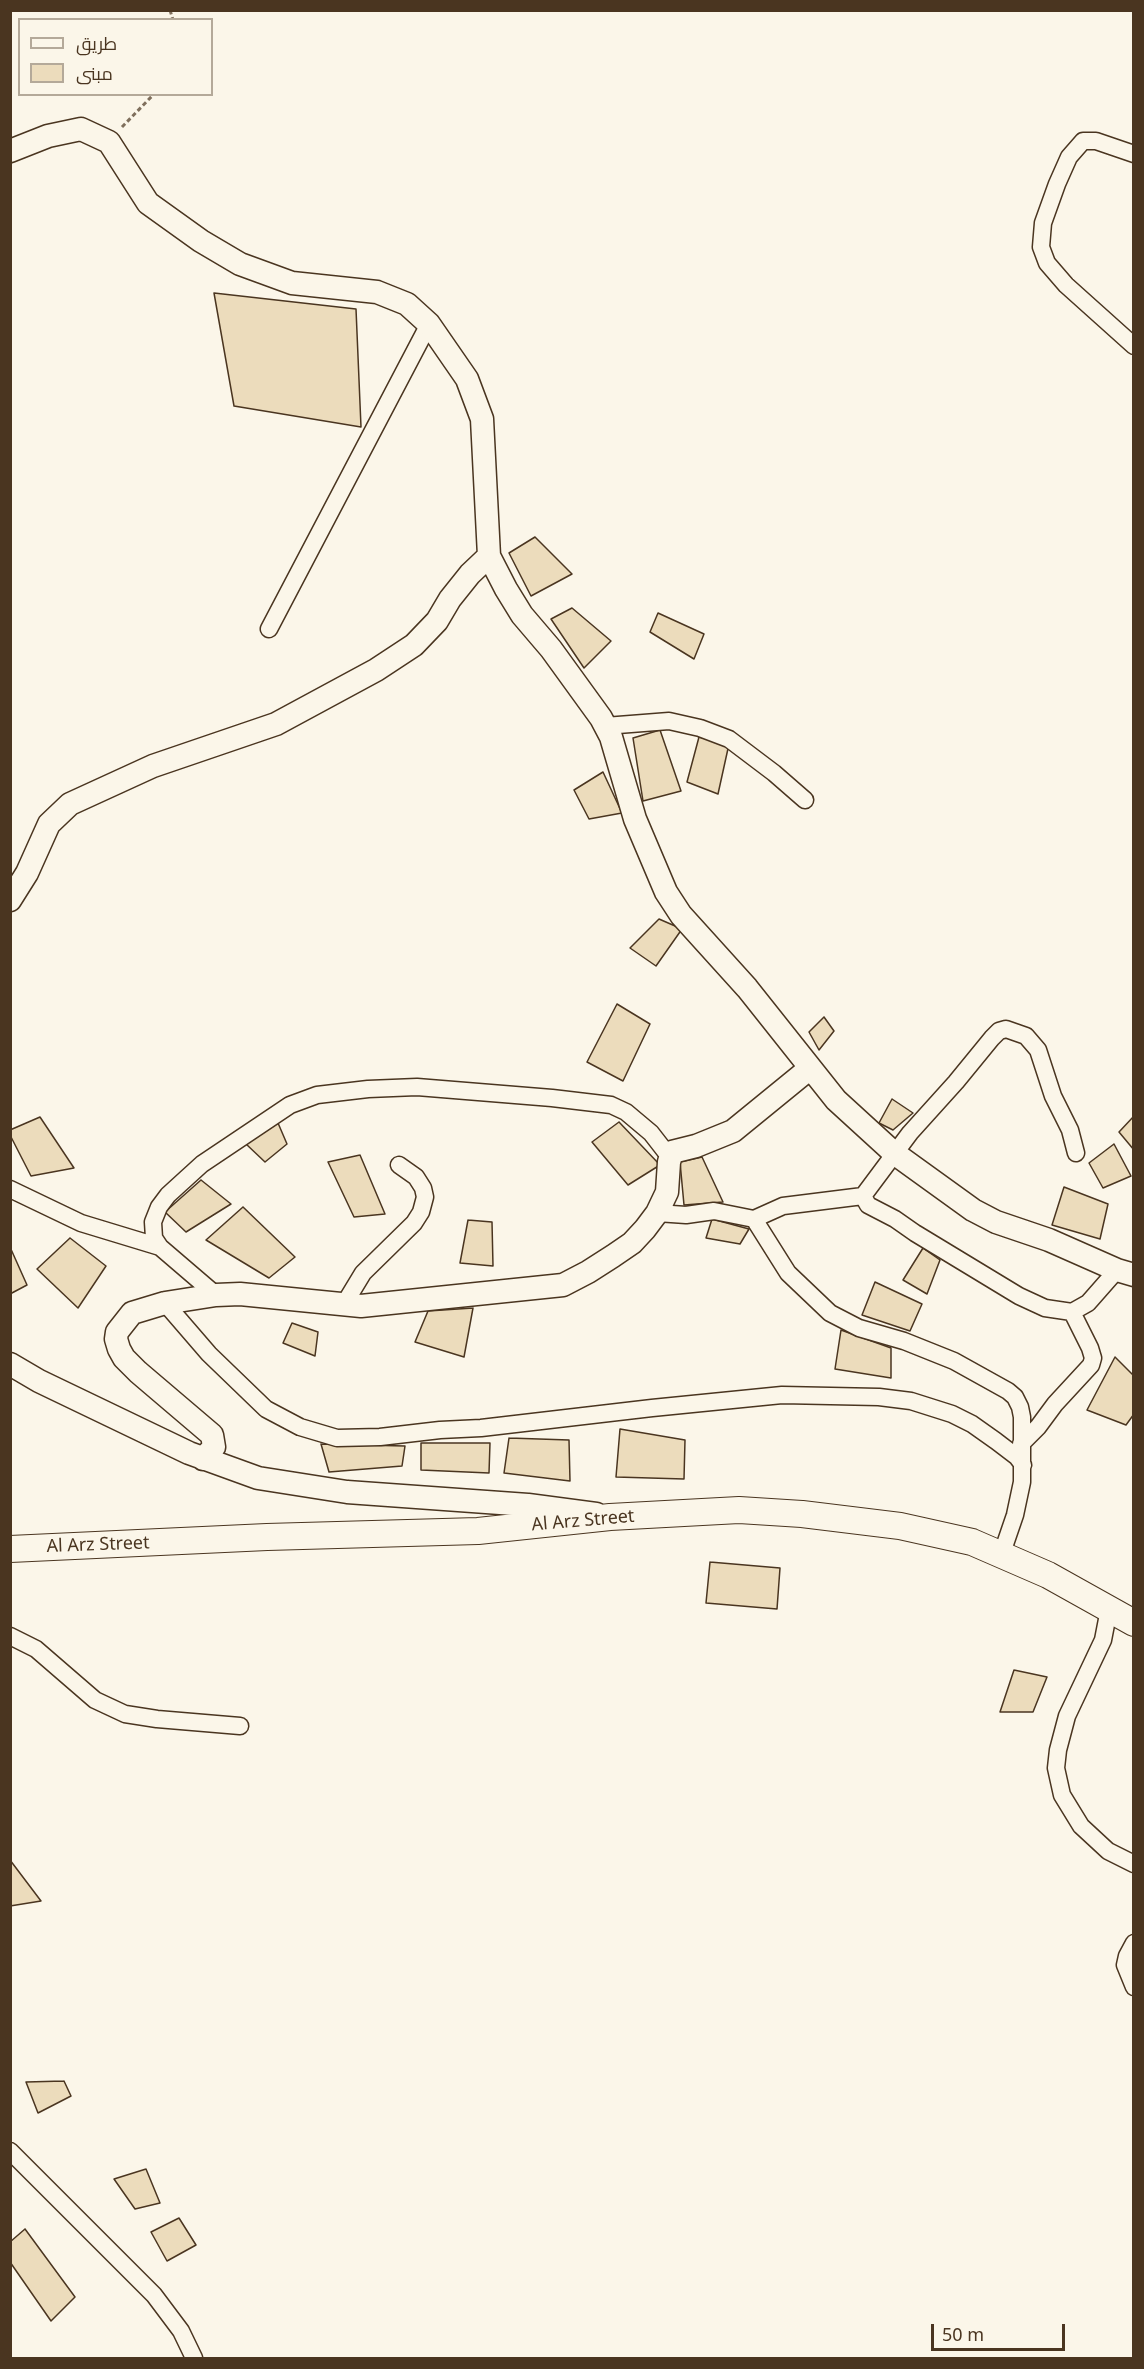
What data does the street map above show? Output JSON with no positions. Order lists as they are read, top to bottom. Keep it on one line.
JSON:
{"streets":{"main road":["Al Arz Street"]},"legend":["طريق","مبنى"],"scale_bar":"50 m"}
